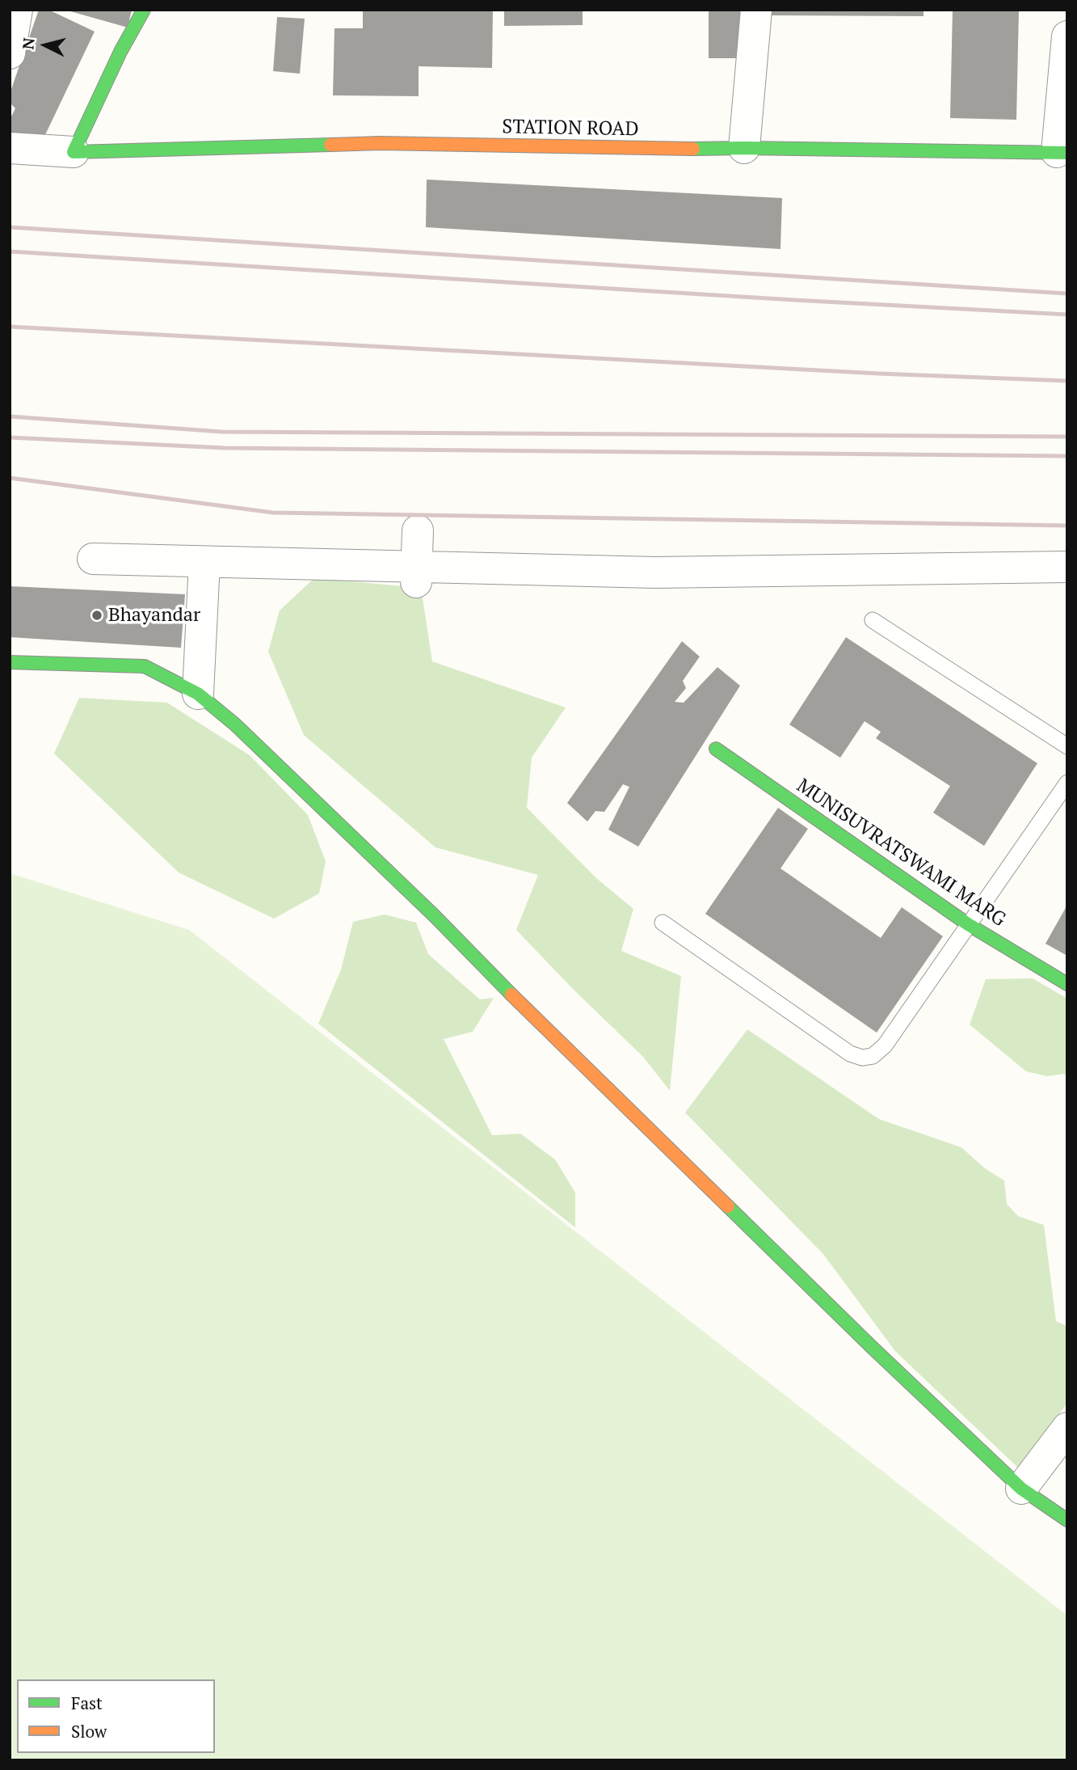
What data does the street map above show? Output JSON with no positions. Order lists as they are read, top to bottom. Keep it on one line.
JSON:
{"streets":{"street":["STATION ROAD","MUNISUVRATSWAMI MARG"]},"places":["Bhayandar"],"legend":["Fast","Slow"],"north":"left"}
